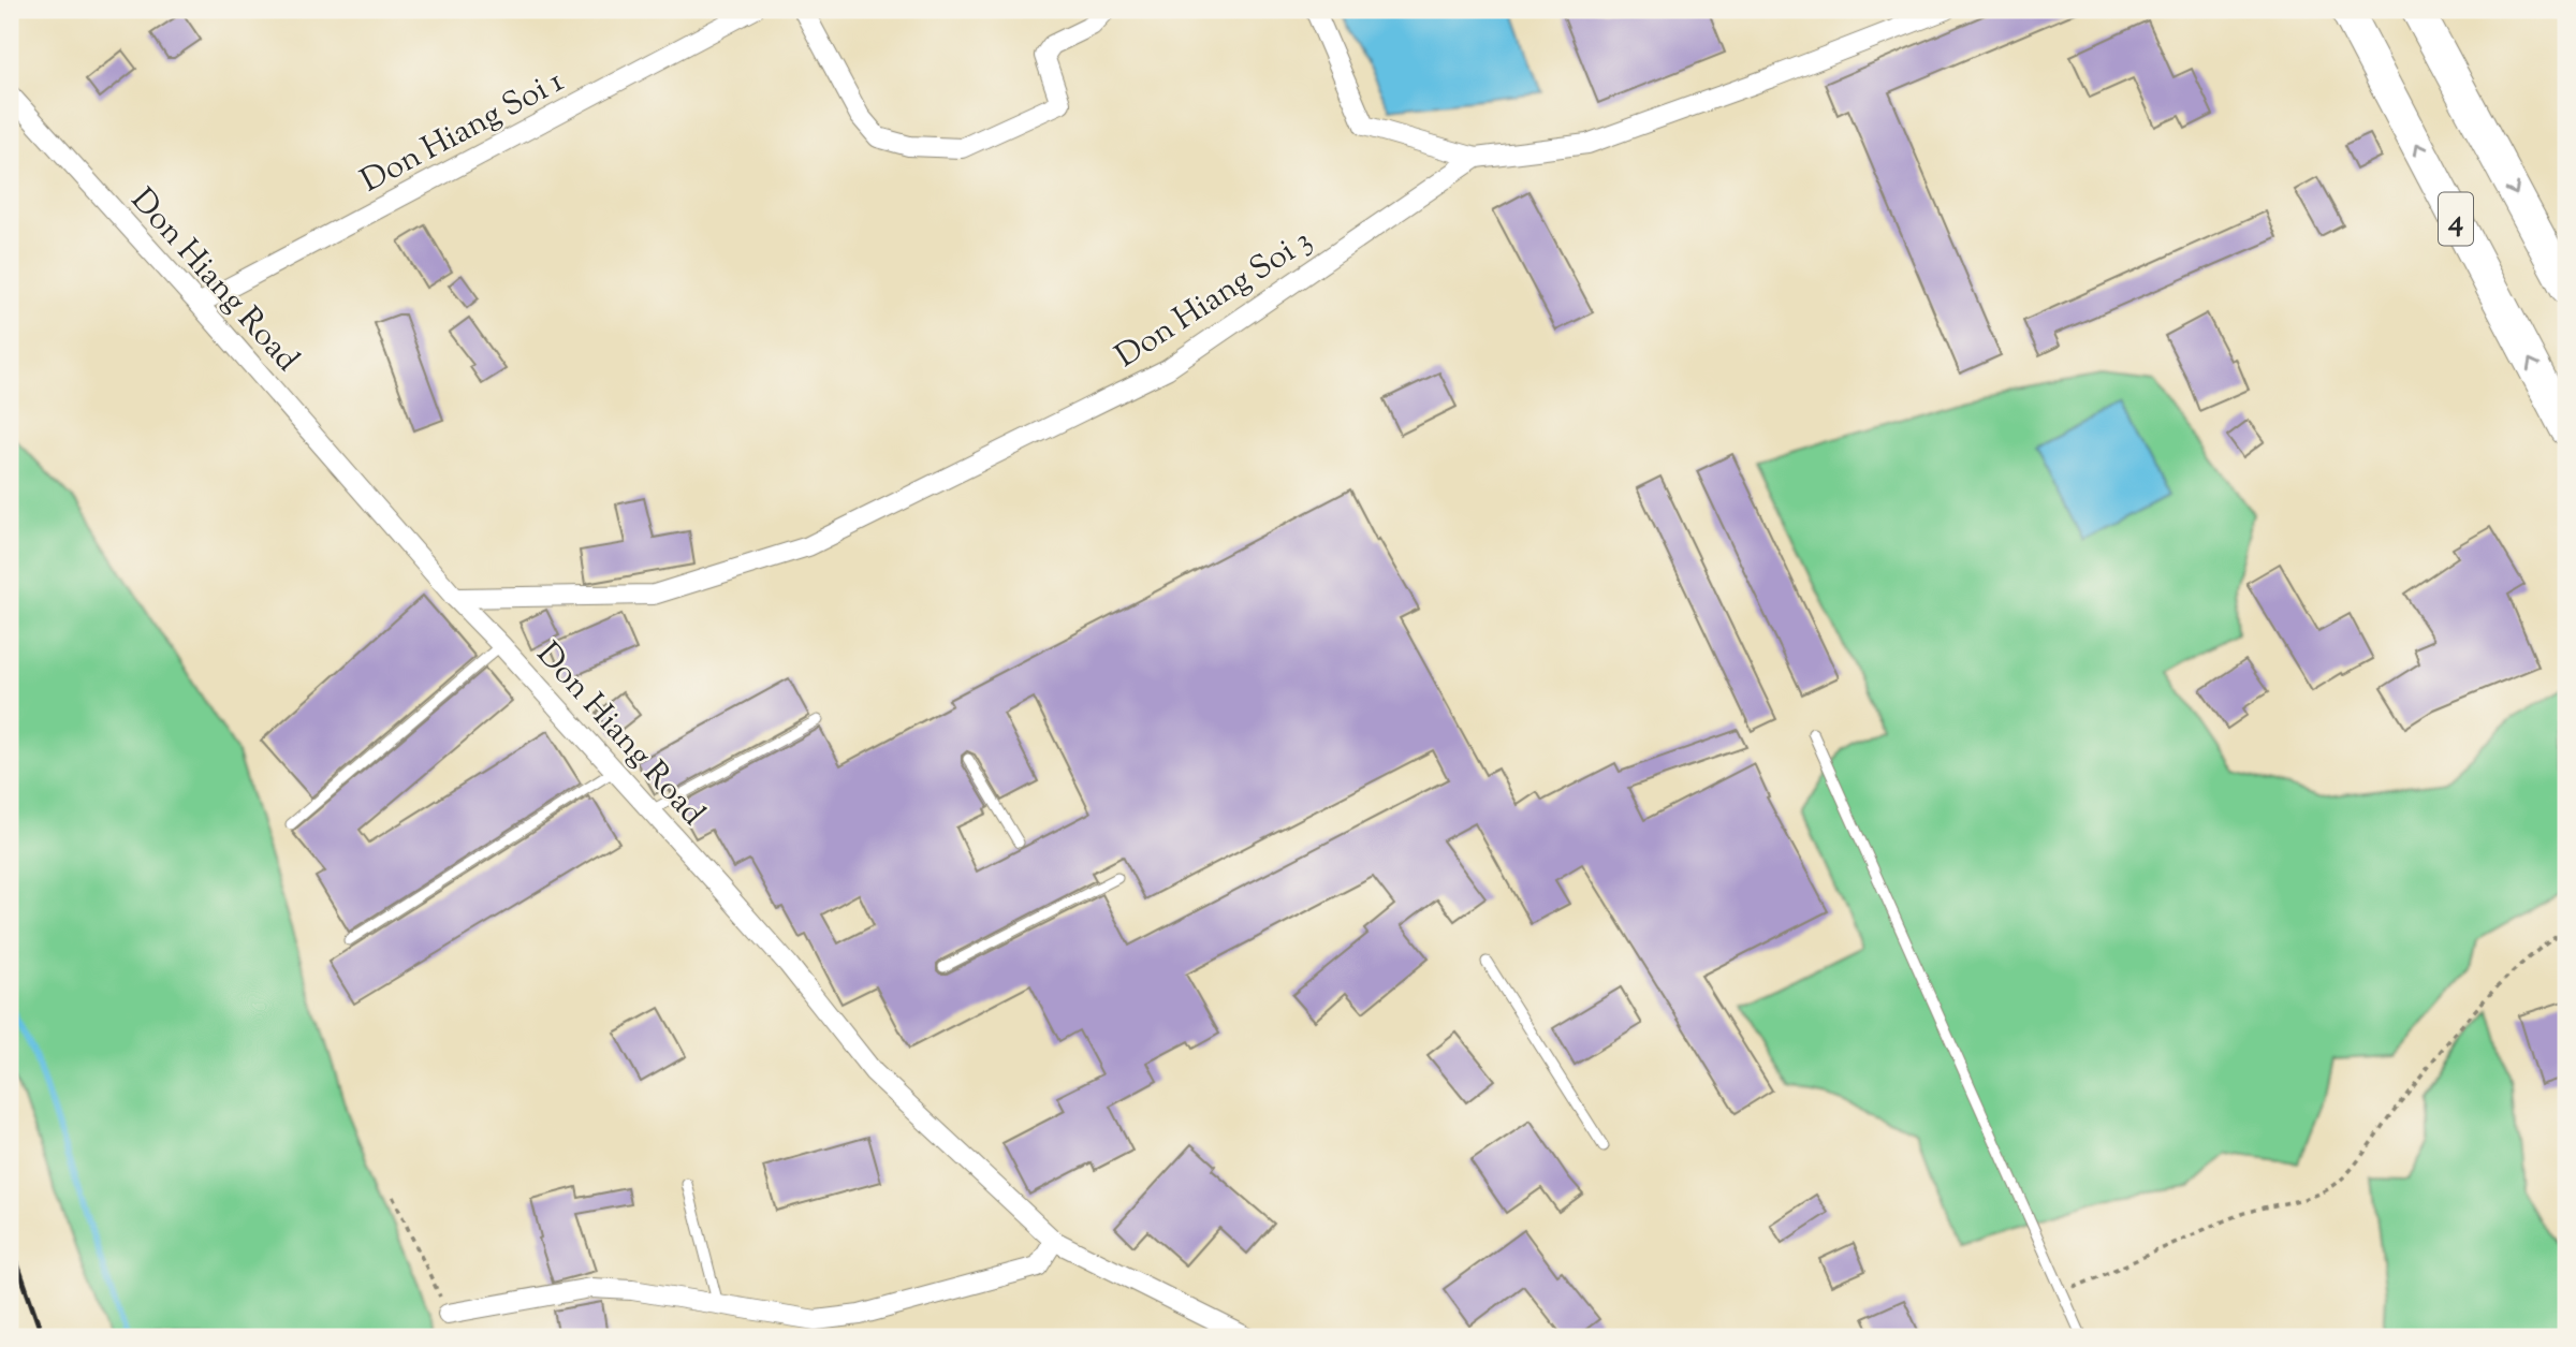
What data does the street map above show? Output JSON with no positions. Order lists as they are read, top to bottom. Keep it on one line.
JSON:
{"streets":{"highway":["4"],"street":["Don Hiang Soi 1","Don Hiang Road","Don Hiang Soi 3"]},"crossings":[["Don Hiang Soi 1","Don Hiang Road"],["Don Hiang Road","Don Hiang Soi 3"]]}
